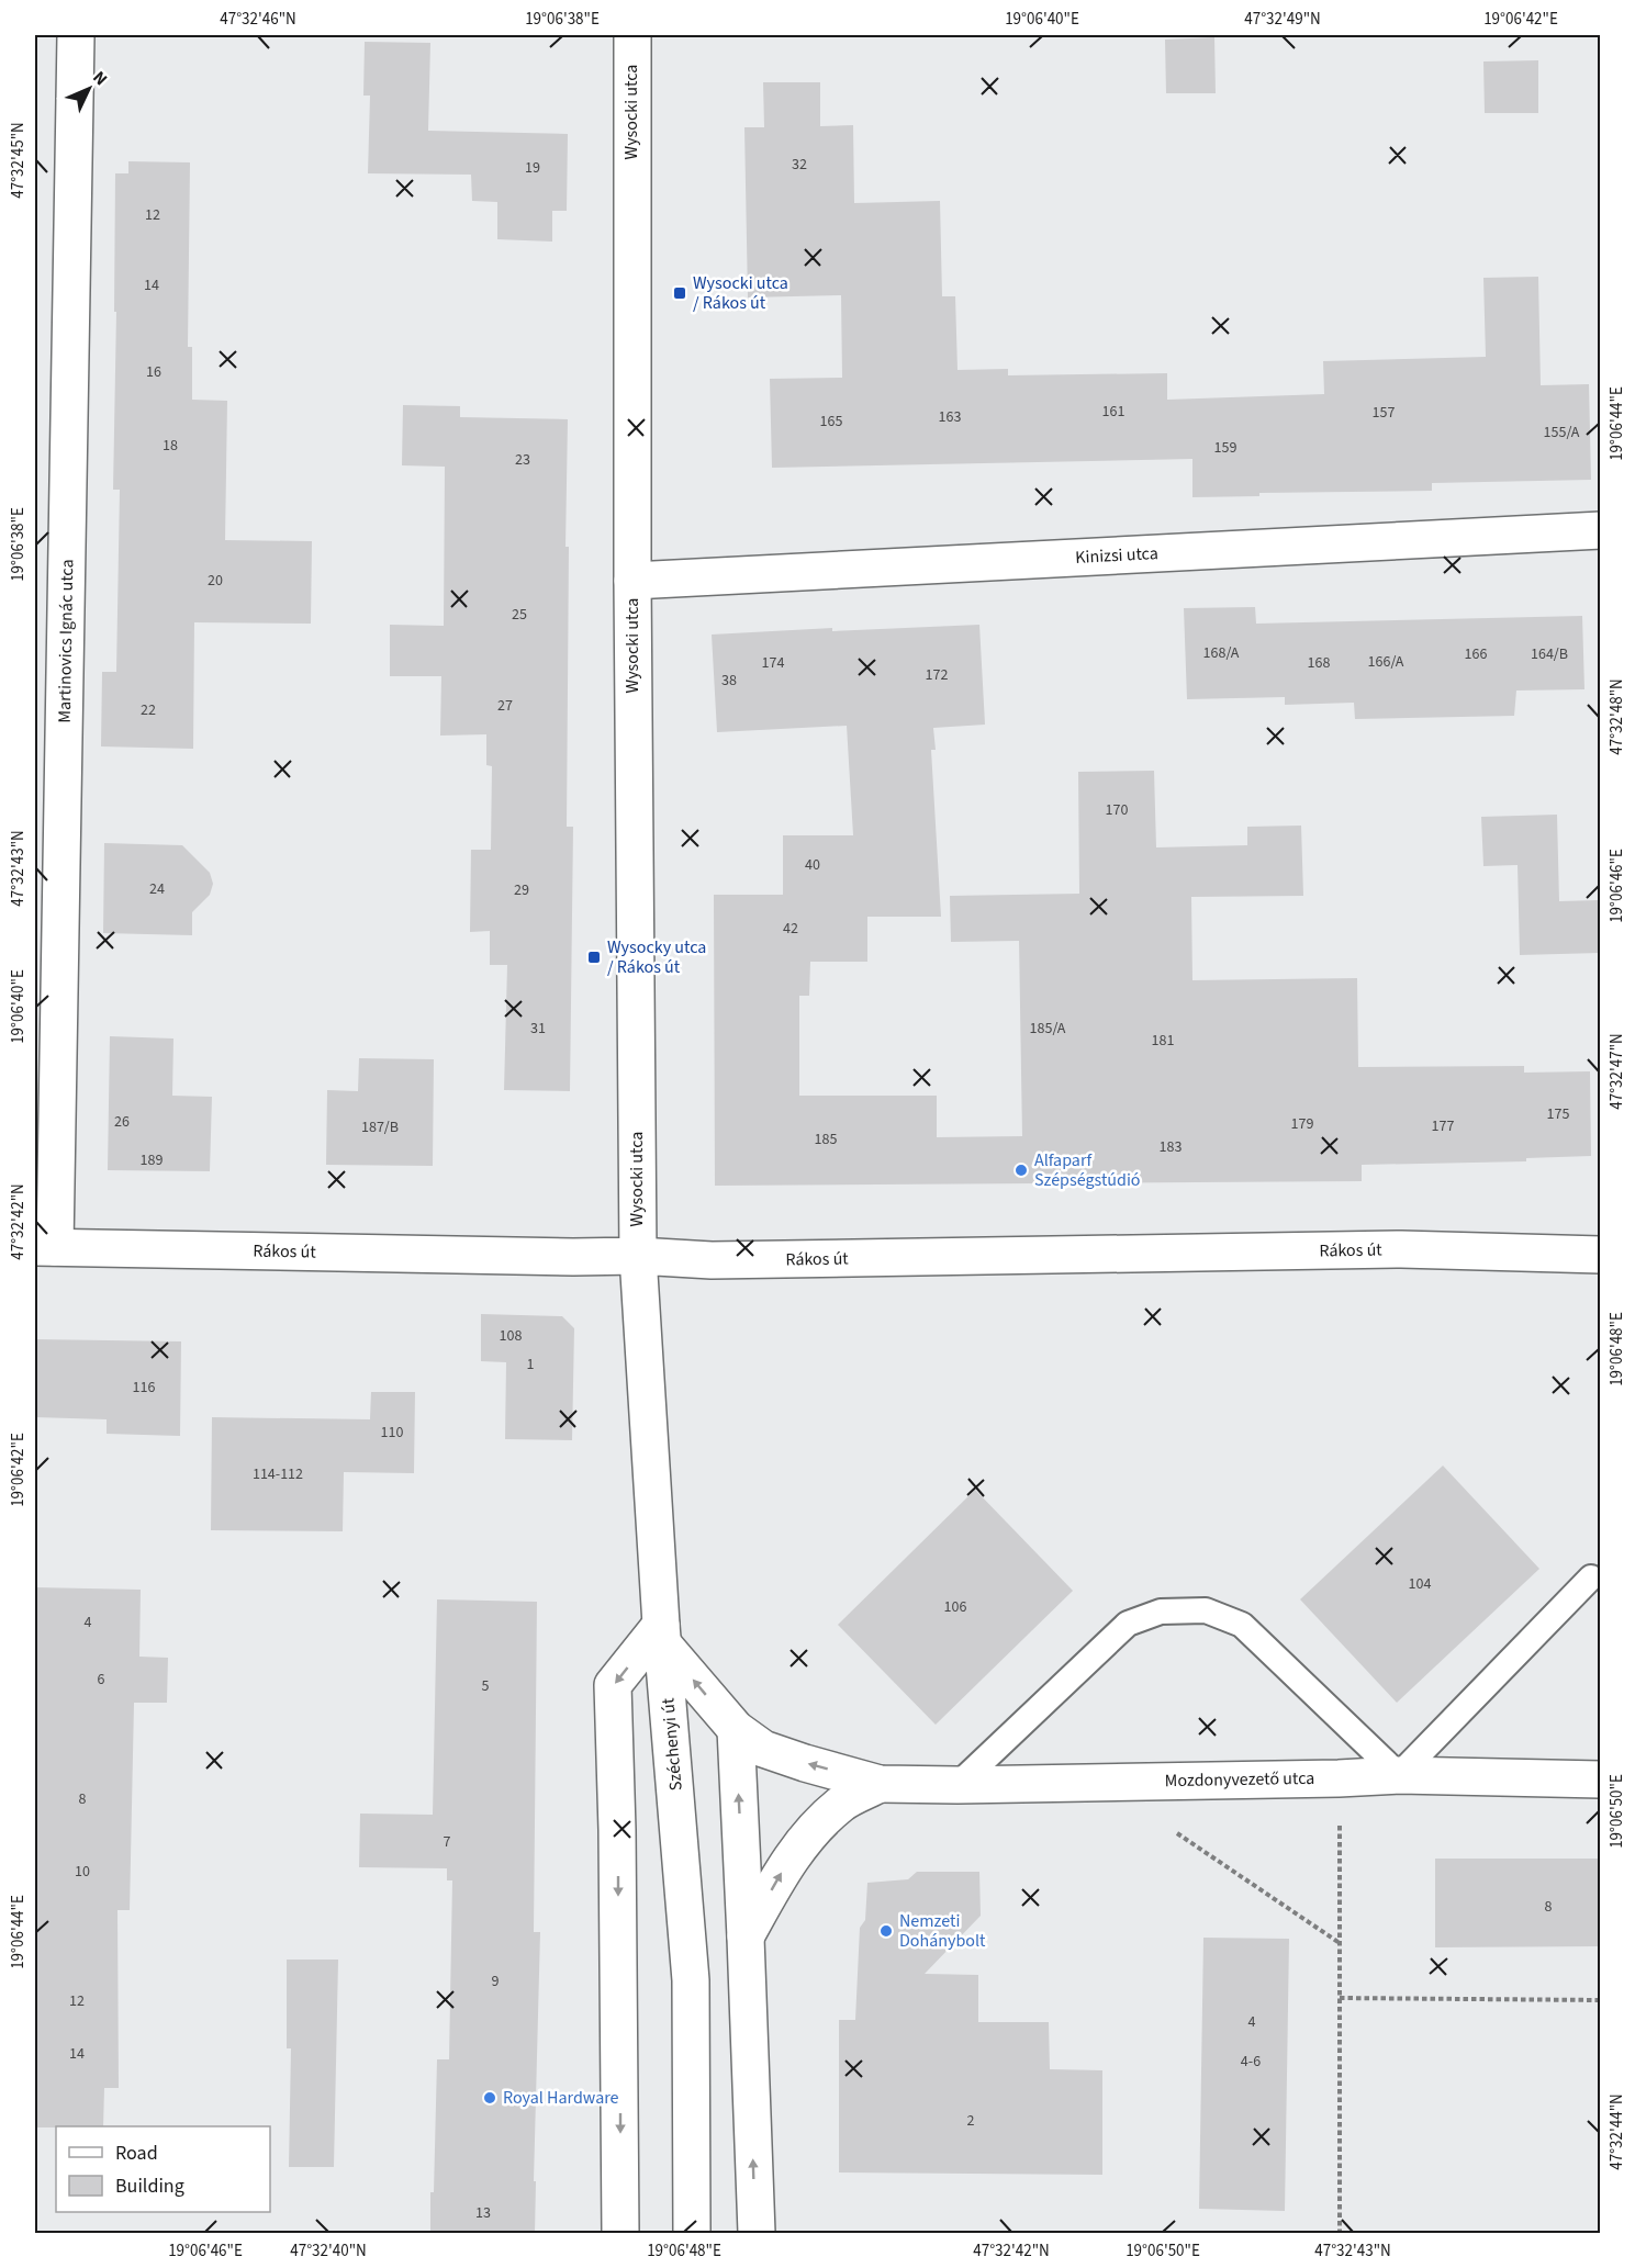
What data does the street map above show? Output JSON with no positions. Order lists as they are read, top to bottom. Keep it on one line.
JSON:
{"streets":{"street":["Wysocki utca","Kinizsi utca","Martinovics Ignác utca","Rákos út","Széchenyi út","Mozdonyvezető utca"]},"crossings":[["Wysocki utca","Kinizsi utca"],["Wysocki utca","Rákos út"],["Wysocki utca","Széchenyi út"],["Martinovics Ignác utca","Rákos út"],["Rákos út","Széchenyi út"],["Széchenyi út","Mozdonyvezető utca"]],"places":{"transit":["Wysocki utca / Rákos út","Wysocky utca / Rákos út"],"other":["Alfaparf Szépségstúdió","Nemzeti Dohánybolt","Royal Hardware"]},"house_numbers":["32","19","12","14","16","161","157","163","165","155/A","18","159","23","20","25","168/A","166","164/B","166/A","174","168","172","38","27","22","170","40","24","29","42","31","185/A","181","175","26","179","177","187/B","185","183","189","108","1","116","110","114-112","104","106","4","6","5","8","7","10","8","9","12","4","14","4-6","2","13"],"legend":["Road","Building"],"north":"top right","coordinates":["47°32'46\"N","19°06'38\"E","19°06'40\"E","47°32'49\"N","19°06'42\"E","47°32'45\"N","19°06'44\"E","47°32'48\"N","47°32'43\"N","19°06'46\"E","47°32'47\"N","47°32'42\"N","19°06'48\"E","19°06'50\"E","47°32'44\"N","47°32'40\"N"]}
